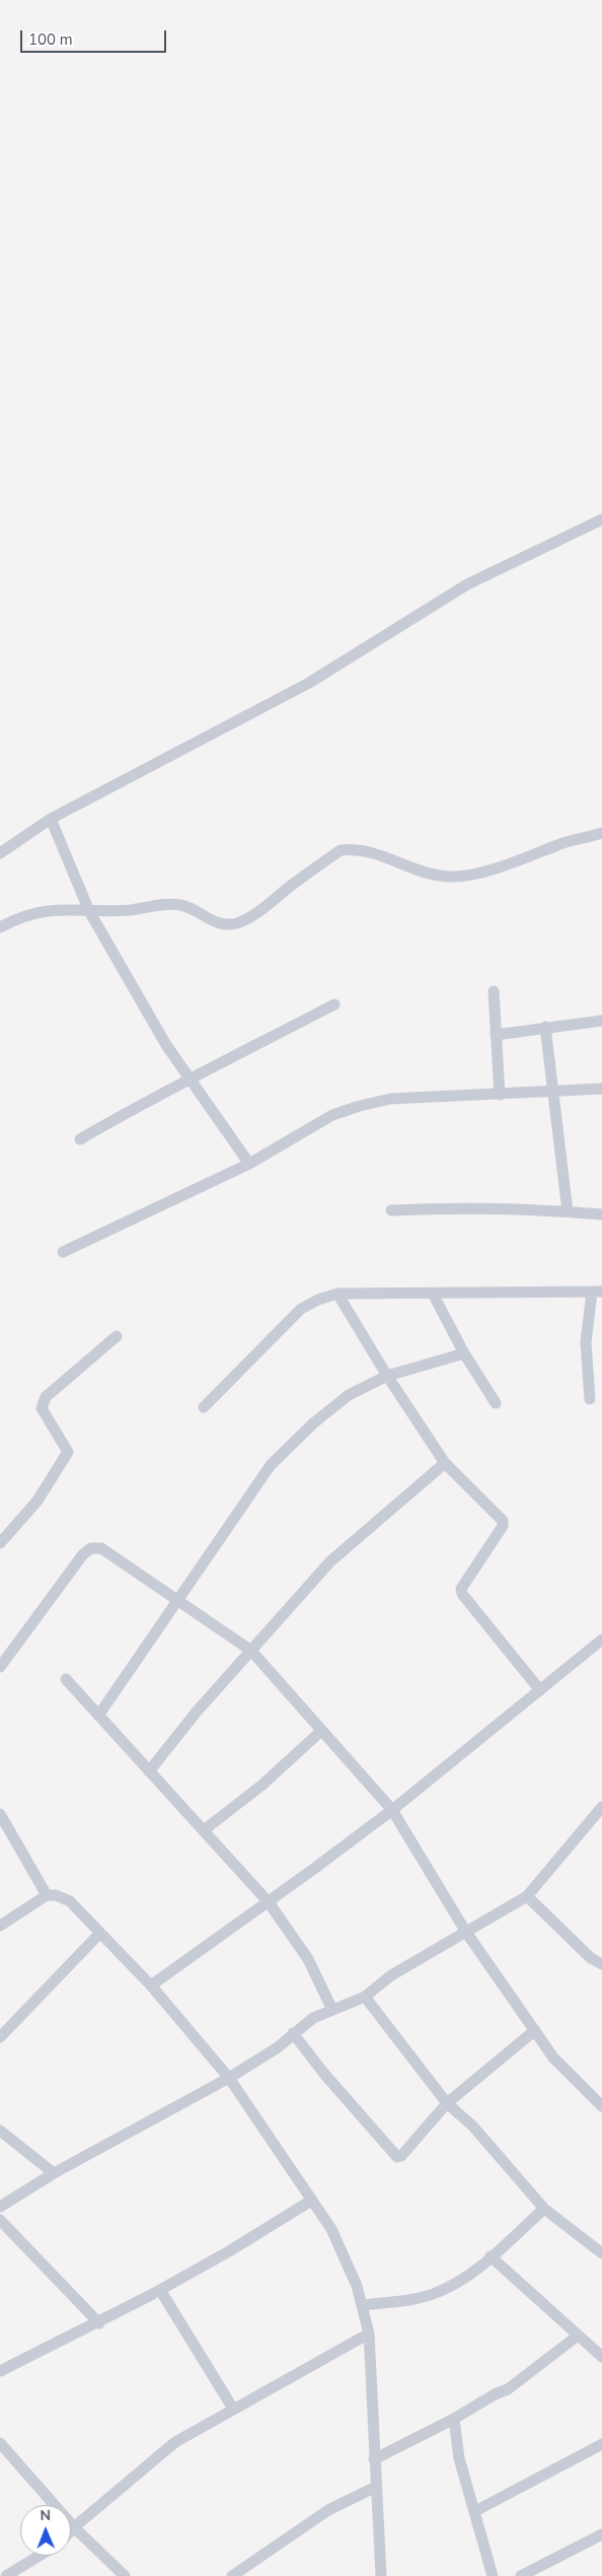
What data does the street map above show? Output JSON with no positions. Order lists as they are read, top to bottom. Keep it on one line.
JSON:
{"scale_bar":"100 m","north":"top"}
